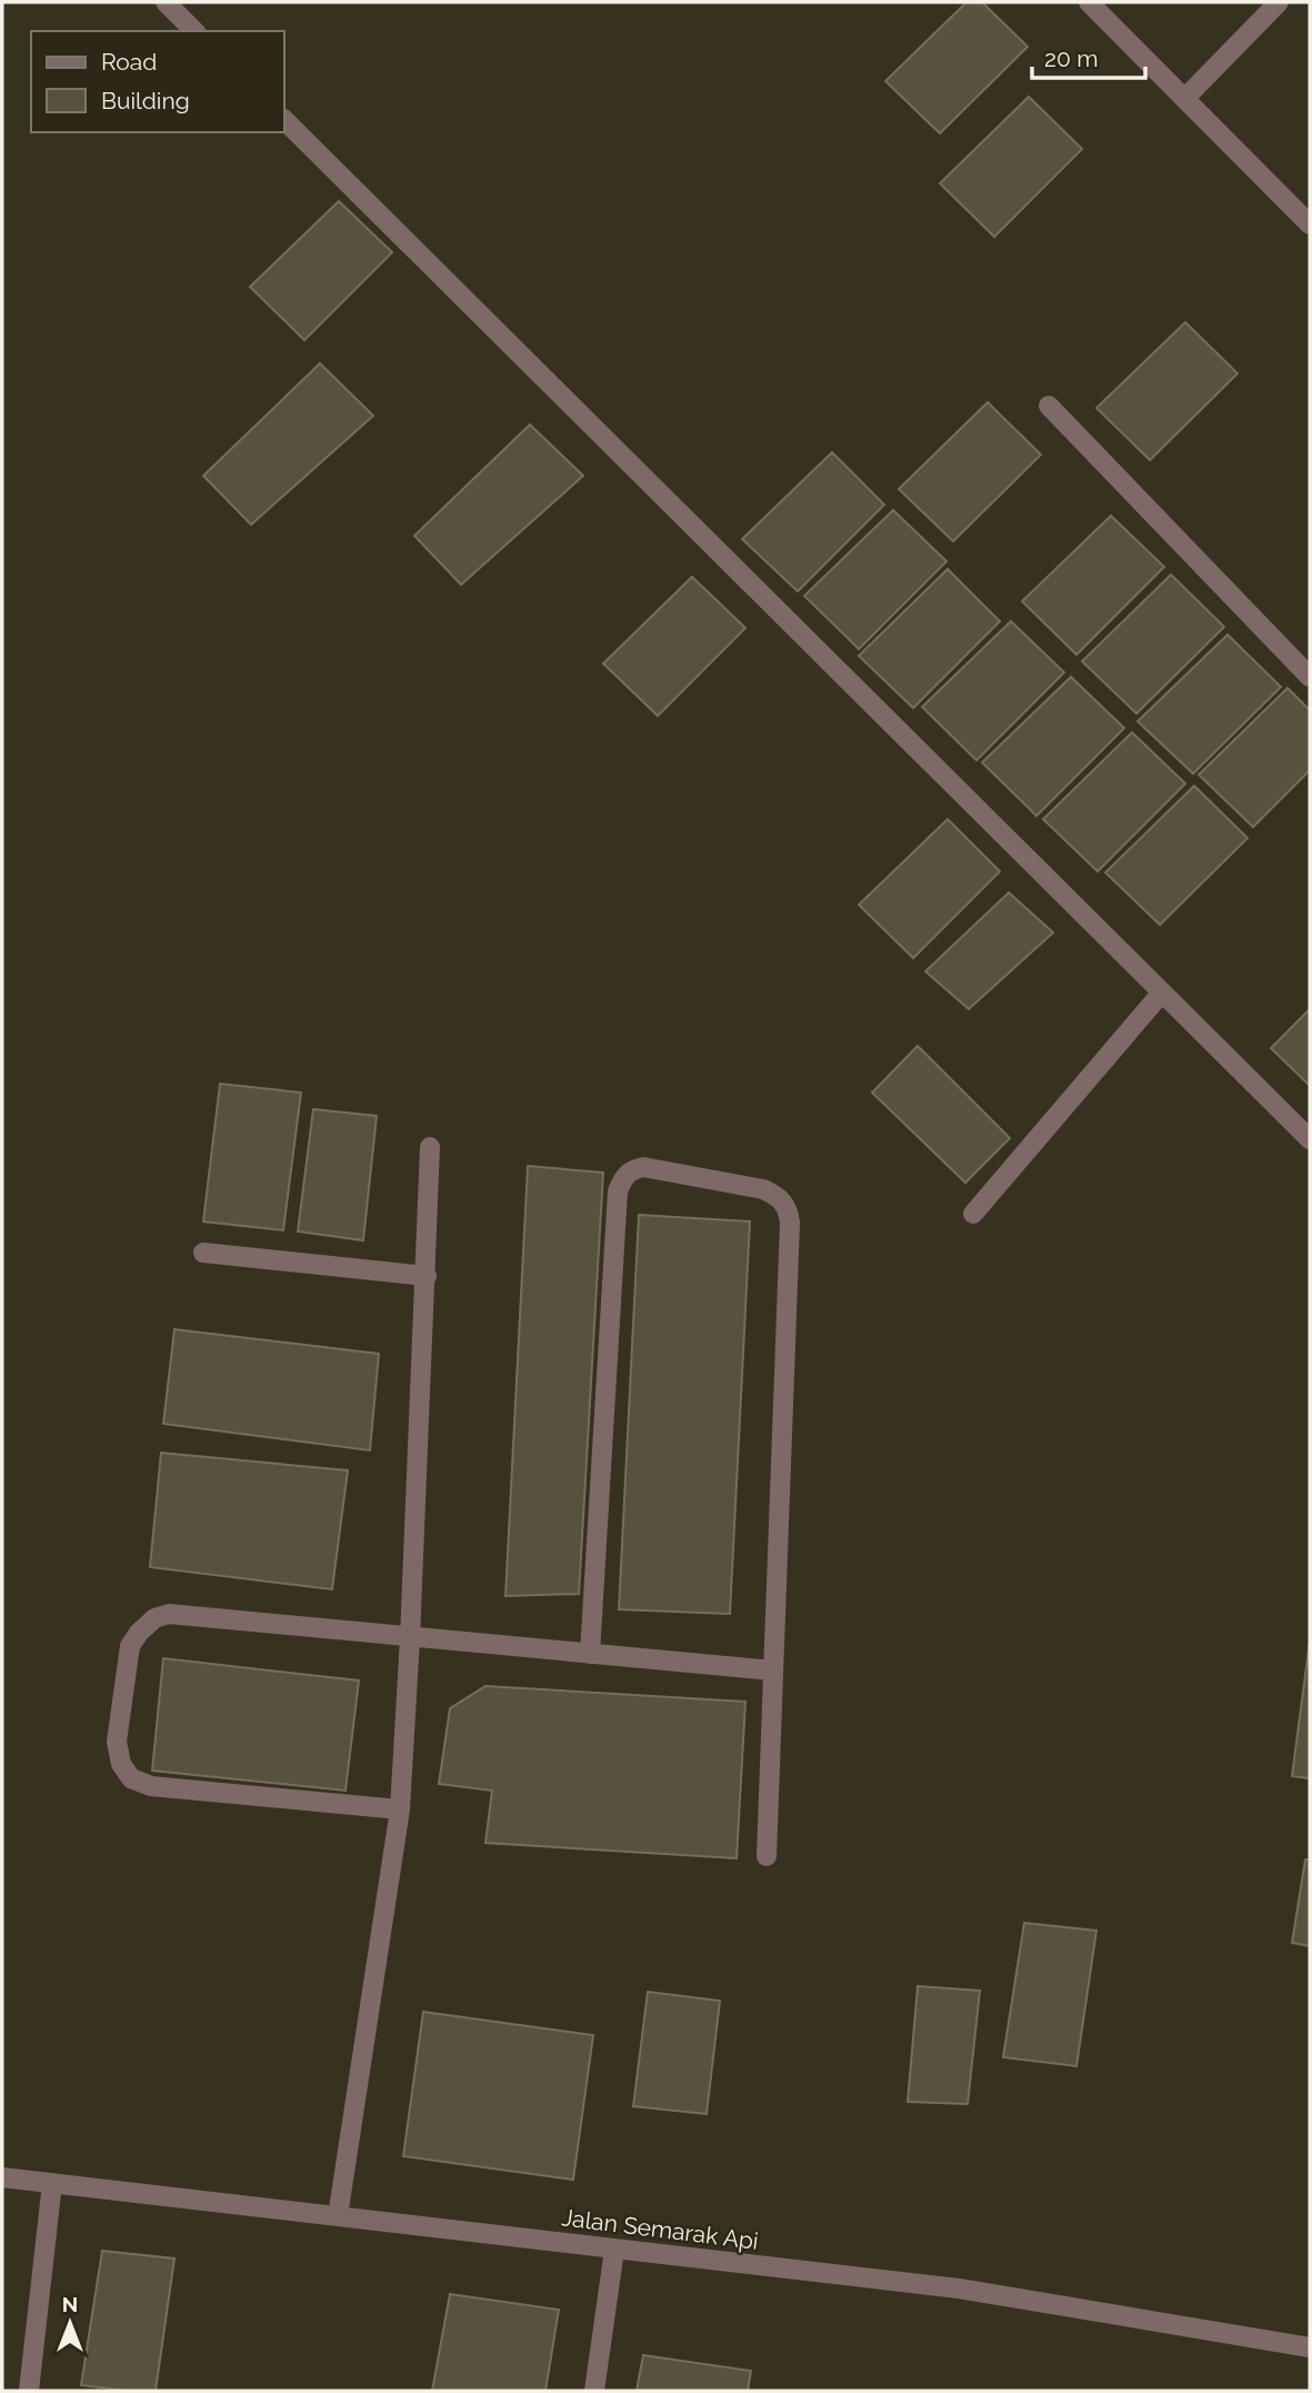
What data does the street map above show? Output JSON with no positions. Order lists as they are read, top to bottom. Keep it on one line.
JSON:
{"streets":{"street":["Jalan Semarak Api"]},"legend":["Road","Building"],"scale_bar":"20 m","north":"top"}
